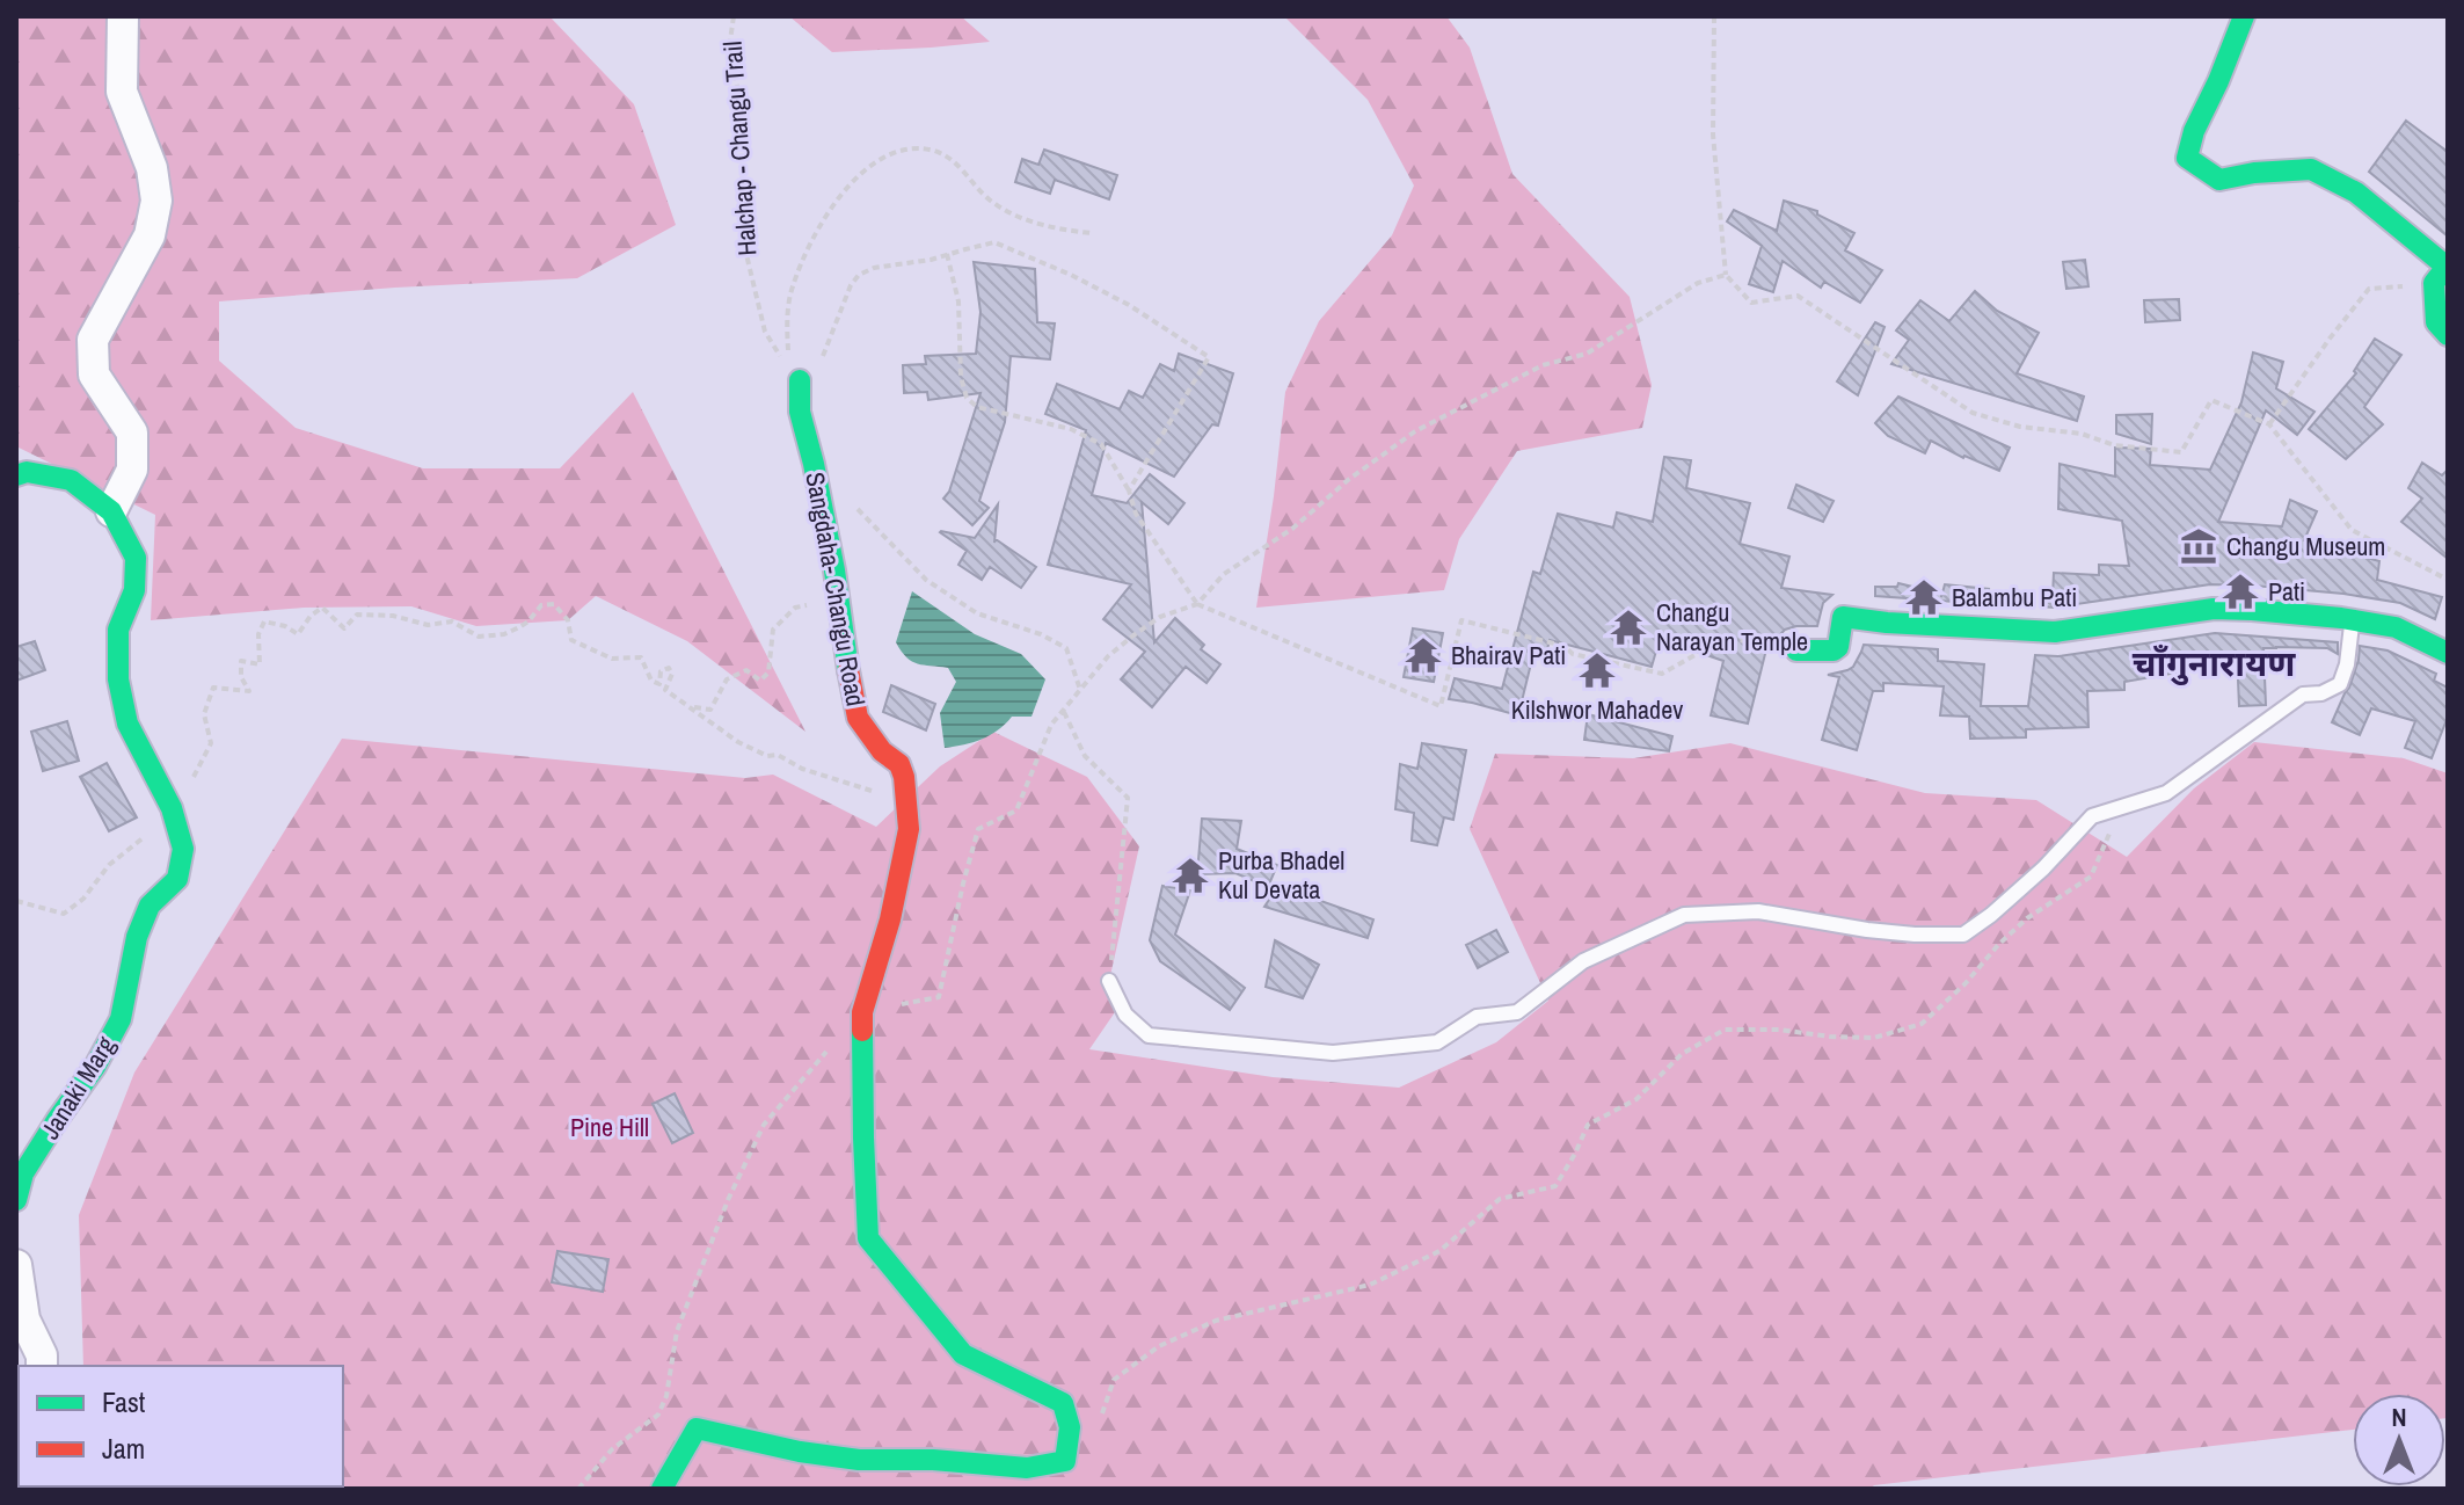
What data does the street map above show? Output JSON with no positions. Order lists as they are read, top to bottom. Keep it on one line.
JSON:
{"streets":{"street":["Sangdaha- Changu Road","Janaki Marg"],"path":["Halchap - Changu Trail"]},"crossings":[["Halchap - Changu Trail","Sangdaha- Changu Road"]],"districts":["चाँगुनारायण"],"parks":["Pine Hill"],"places":{"museum":["Changu Museum"],"temple":["Pati","Balambu Pati","Changu Narayan Temple","Bhairav Pati","Kilshwor Mahadev","Purba Bhadel Kul Devata"]},"legend":["Fast","Jam"],"north":"top"}
